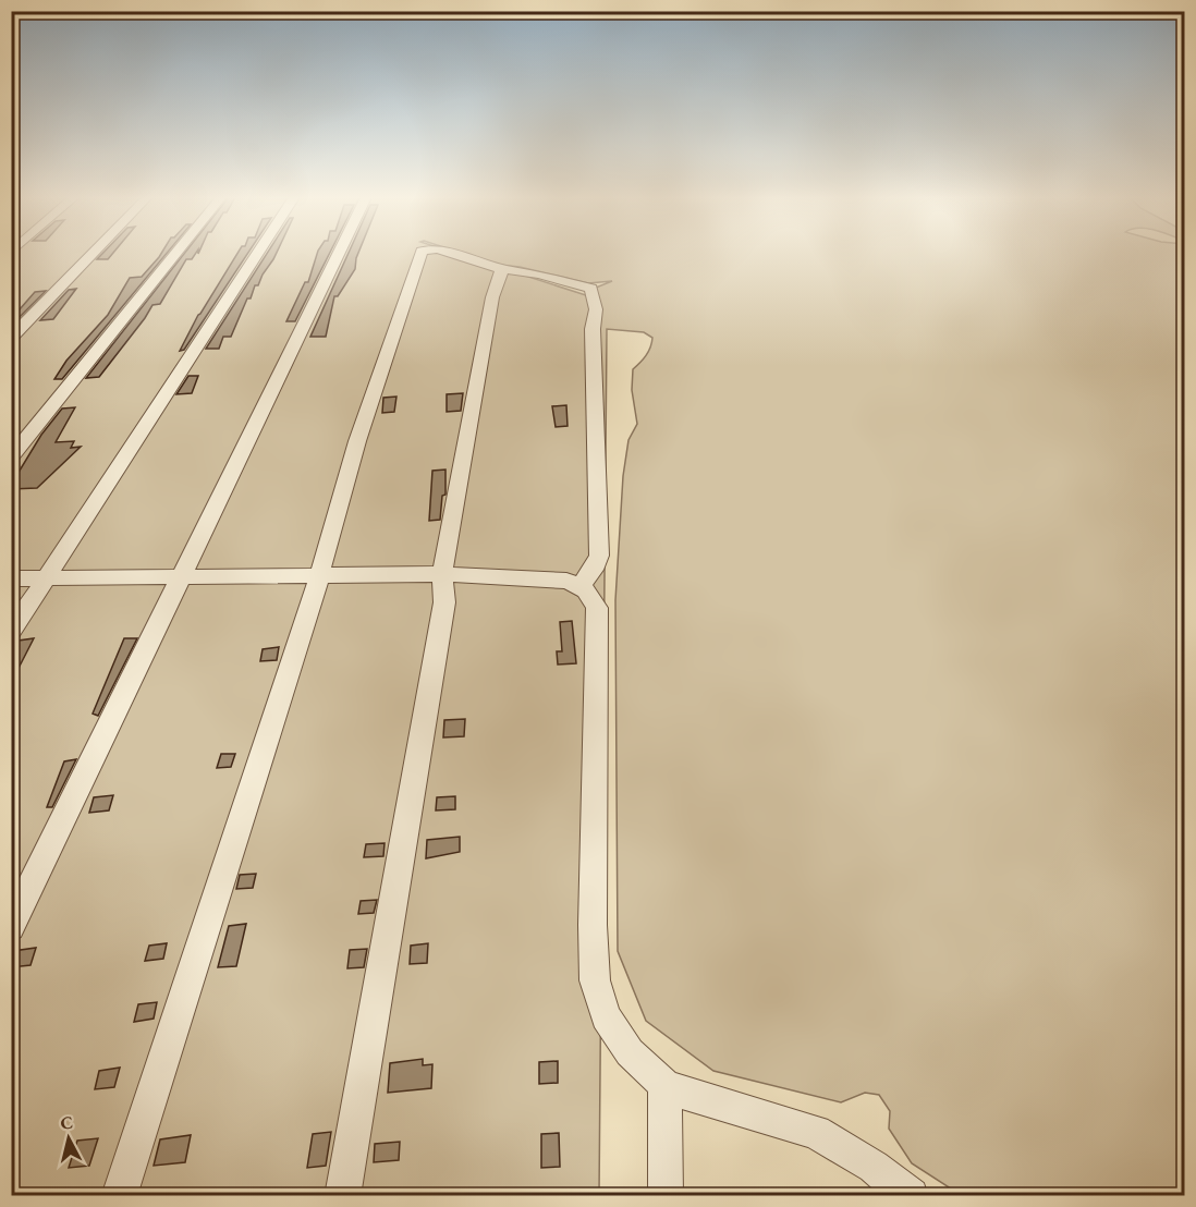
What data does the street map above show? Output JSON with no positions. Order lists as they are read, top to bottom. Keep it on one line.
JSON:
{"north":"top"}
